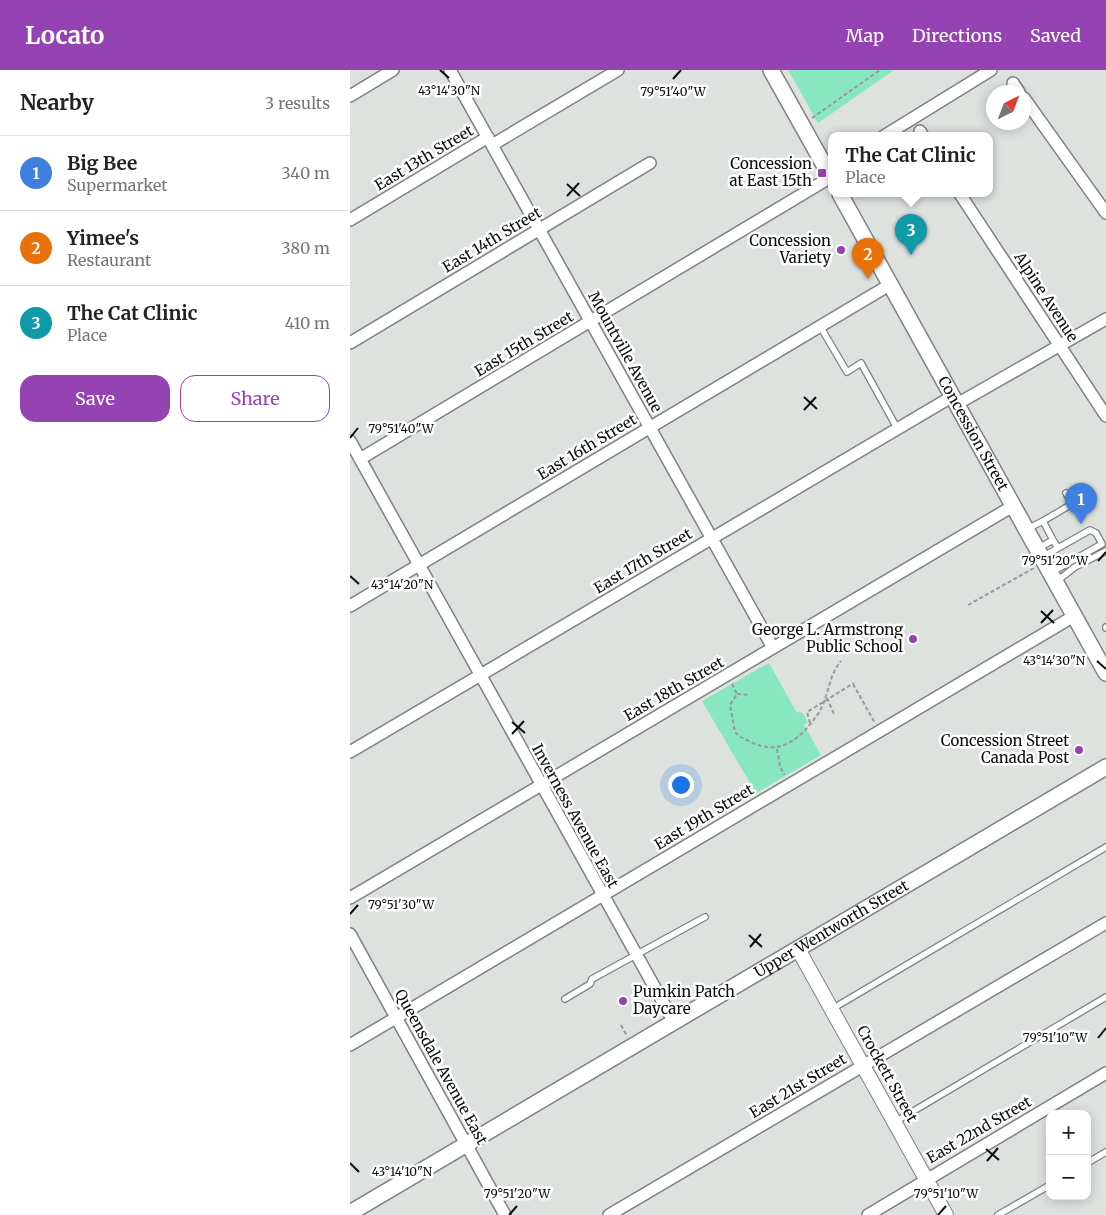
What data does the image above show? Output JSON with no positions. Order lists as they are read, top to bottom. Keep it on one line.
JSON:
{"streets":{"main road":["Concession Street","Upper Wentworth Street"],"street":["East 13th Street","East 14th Street","Alpine Avenue","East 15th Street","Mountville Avenue","East 16th Street","East 17th Street","East 18th Street","Inverness Avenue East","East 19th Street","Queensdale Avenue East","Crockett Street","East 21st Street","East 22nd Street"]},"crossings":[["East 13th Street","Mountville Avenue"],["East 14th Street","Mountville Avenue"],["Alpine Avenue","East 17th Street"],["East 15th Street","Mountville Avenue"],["East 15th Street","Inverness Avenue East"],["Mountville Avenue","East 16th Street"],["Mountville Avenue","East 17th Street"],["Mountville Avenue","East 18th Street"],["Concession Street","East 16th Street"],["Concession Street","East 17th Street"],["Concession Street","East 18th Street"],["Concession Street","East 19th Street"],["East 16th Street","Inverness Avenue East"],["East 17th Street","Inverness Avenue East"],["East 18th Street","Inverness Avenue East"],["Inverness Avenue East","East 19th Street"],["Inverness Avenue East","Upper Wentworth Street"],["East 19th Street","Queensdale Avenue East"],["Upper Wentworth Street","Queensdale Avenue East"],["Upper Wentworth Street","Crockett Street"],["Crockett Street","East 21st Street"],["Crockett Street","East 22nd Street"]],"places":{"transit":["Concession at East 15th"],"other":["Concession Variety","George L. Armstrong Public School","Concession Street Canada Post","Pumkin Patch Daycare"]},"north":"top right","page":{"header":"Locato","nav":["Map","Directions","Saved"],"heading":["Nearby","3 results"],"popup":["The Cat Clinic","Place"],"list":[{"mark":"1","name":"Big Bee","note":"Supermarket","value":"340 m"},{"mark":"2","name":"Yimee's","note":"Restaurant","value":"380 m"},{"mark":"3","name":"The Cat Clinic","note":"Place","value":"410 m"}],"pins":["3","2","1"],"buttons":["Save","Share"],"map_buttons":["+","−"]},"coordinates":["43°14'30\"N","79°51'40\"W","79°51'20\"W","43°14'20\"N","79°51'30\"W","79°51'10\"W","43°14'10\"N"]}
